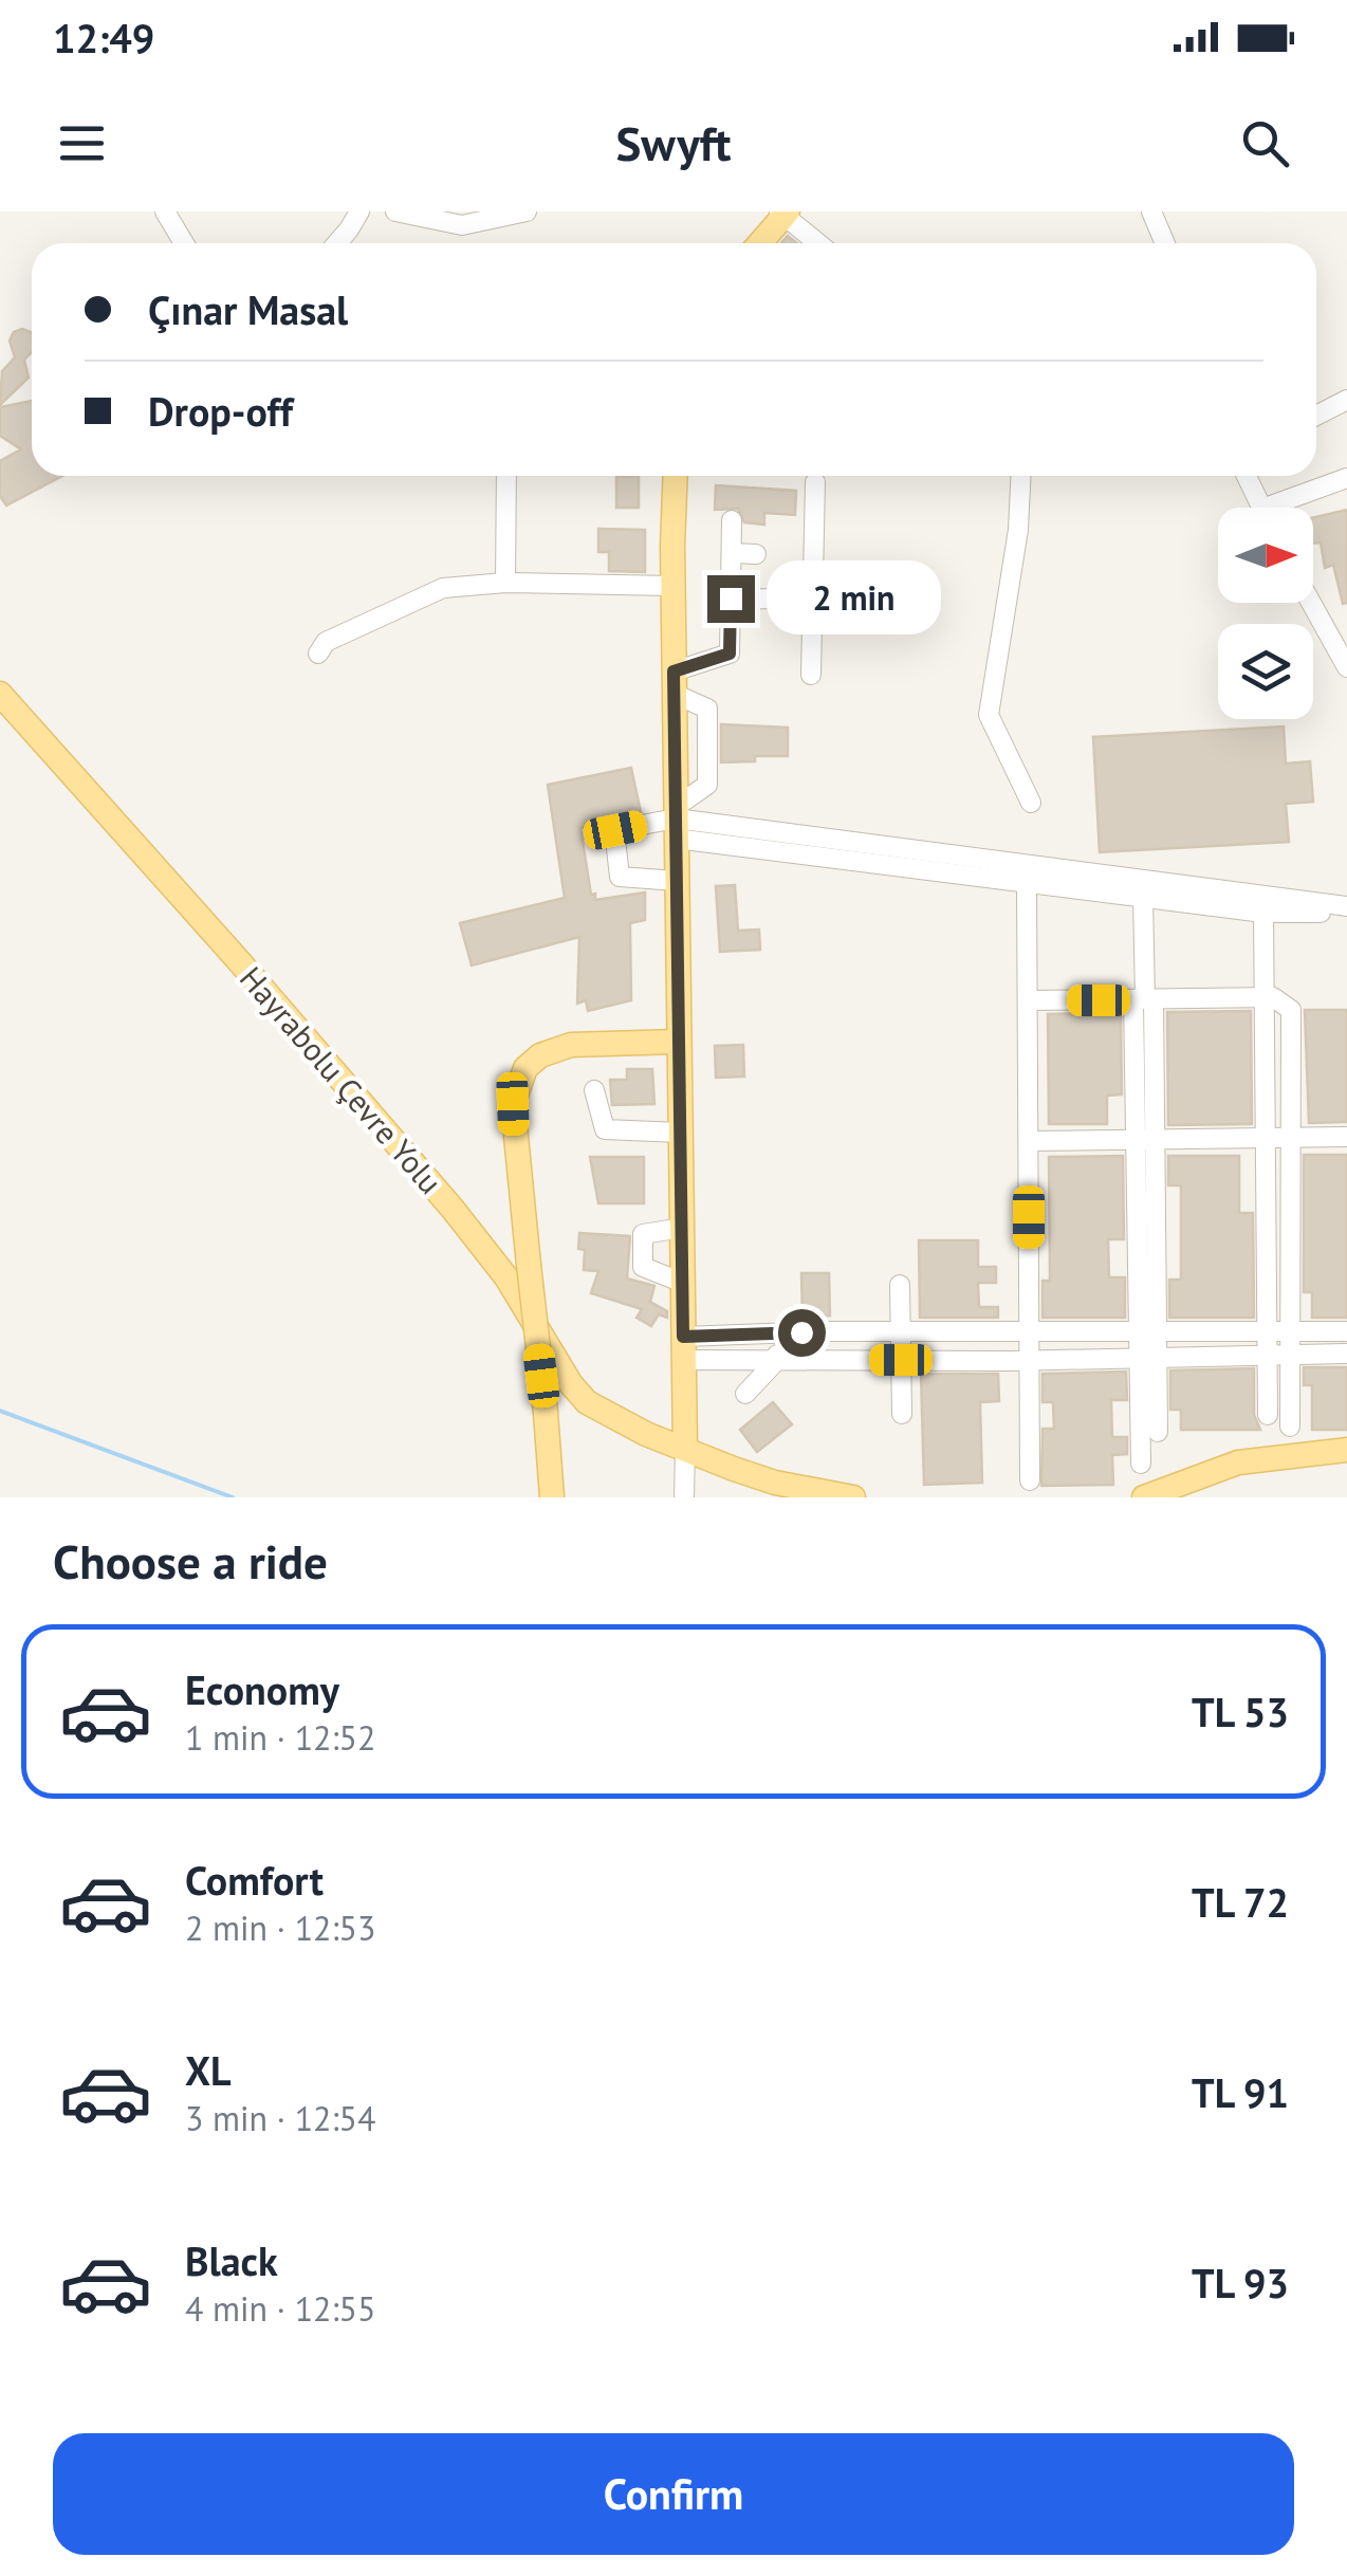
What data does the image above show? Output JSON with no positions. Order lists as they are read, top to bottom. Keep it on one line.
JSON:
{"streets":{"main road":["Hayrabolu Çevre Yolu"]},"north":"right","page":{"status":"12:49","header":"Swyft","banner":["Çınar Masal","Drop-off"],"bubble":"2 min","heading":"Choose a ride","list":[{"name":"Economy","note":"1 min · 12:52","value":"TL 53"},{"name":"Comfort","note":"2 min · 12:53","value":"TL 72"},{"name":"XL","note":"3 min · 12:54","value":"TL 91"},{"name":"Black","note":"4 min · 12:55","value":"TL 93"}],"buttons":"Confirm"}}
